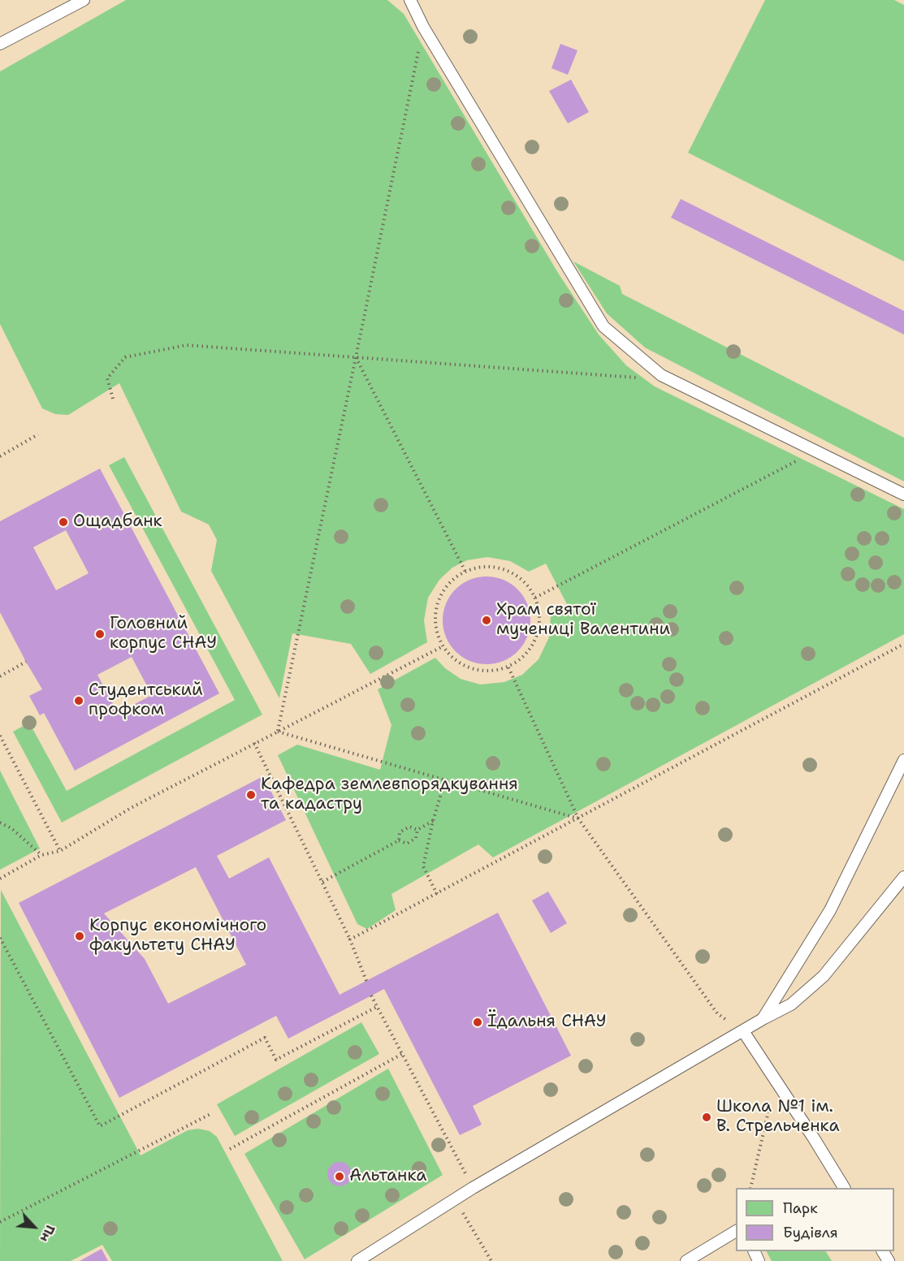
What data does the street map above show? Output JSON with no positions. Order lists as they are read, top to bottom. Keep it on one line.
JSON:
{"places":["Ощадбанк","Храм святої мучениці Валентини","Головний корпус СНАУ","Студентський профком","Кафедра землевпорядкування та кадастру","Корпус економічного факультету СНАУ","Їдальня СНАУ","Школа №1 ім. В. Стрельченка","Альтанка"],"legend":["Парк","Будівля"],"north":"bottom right"}
